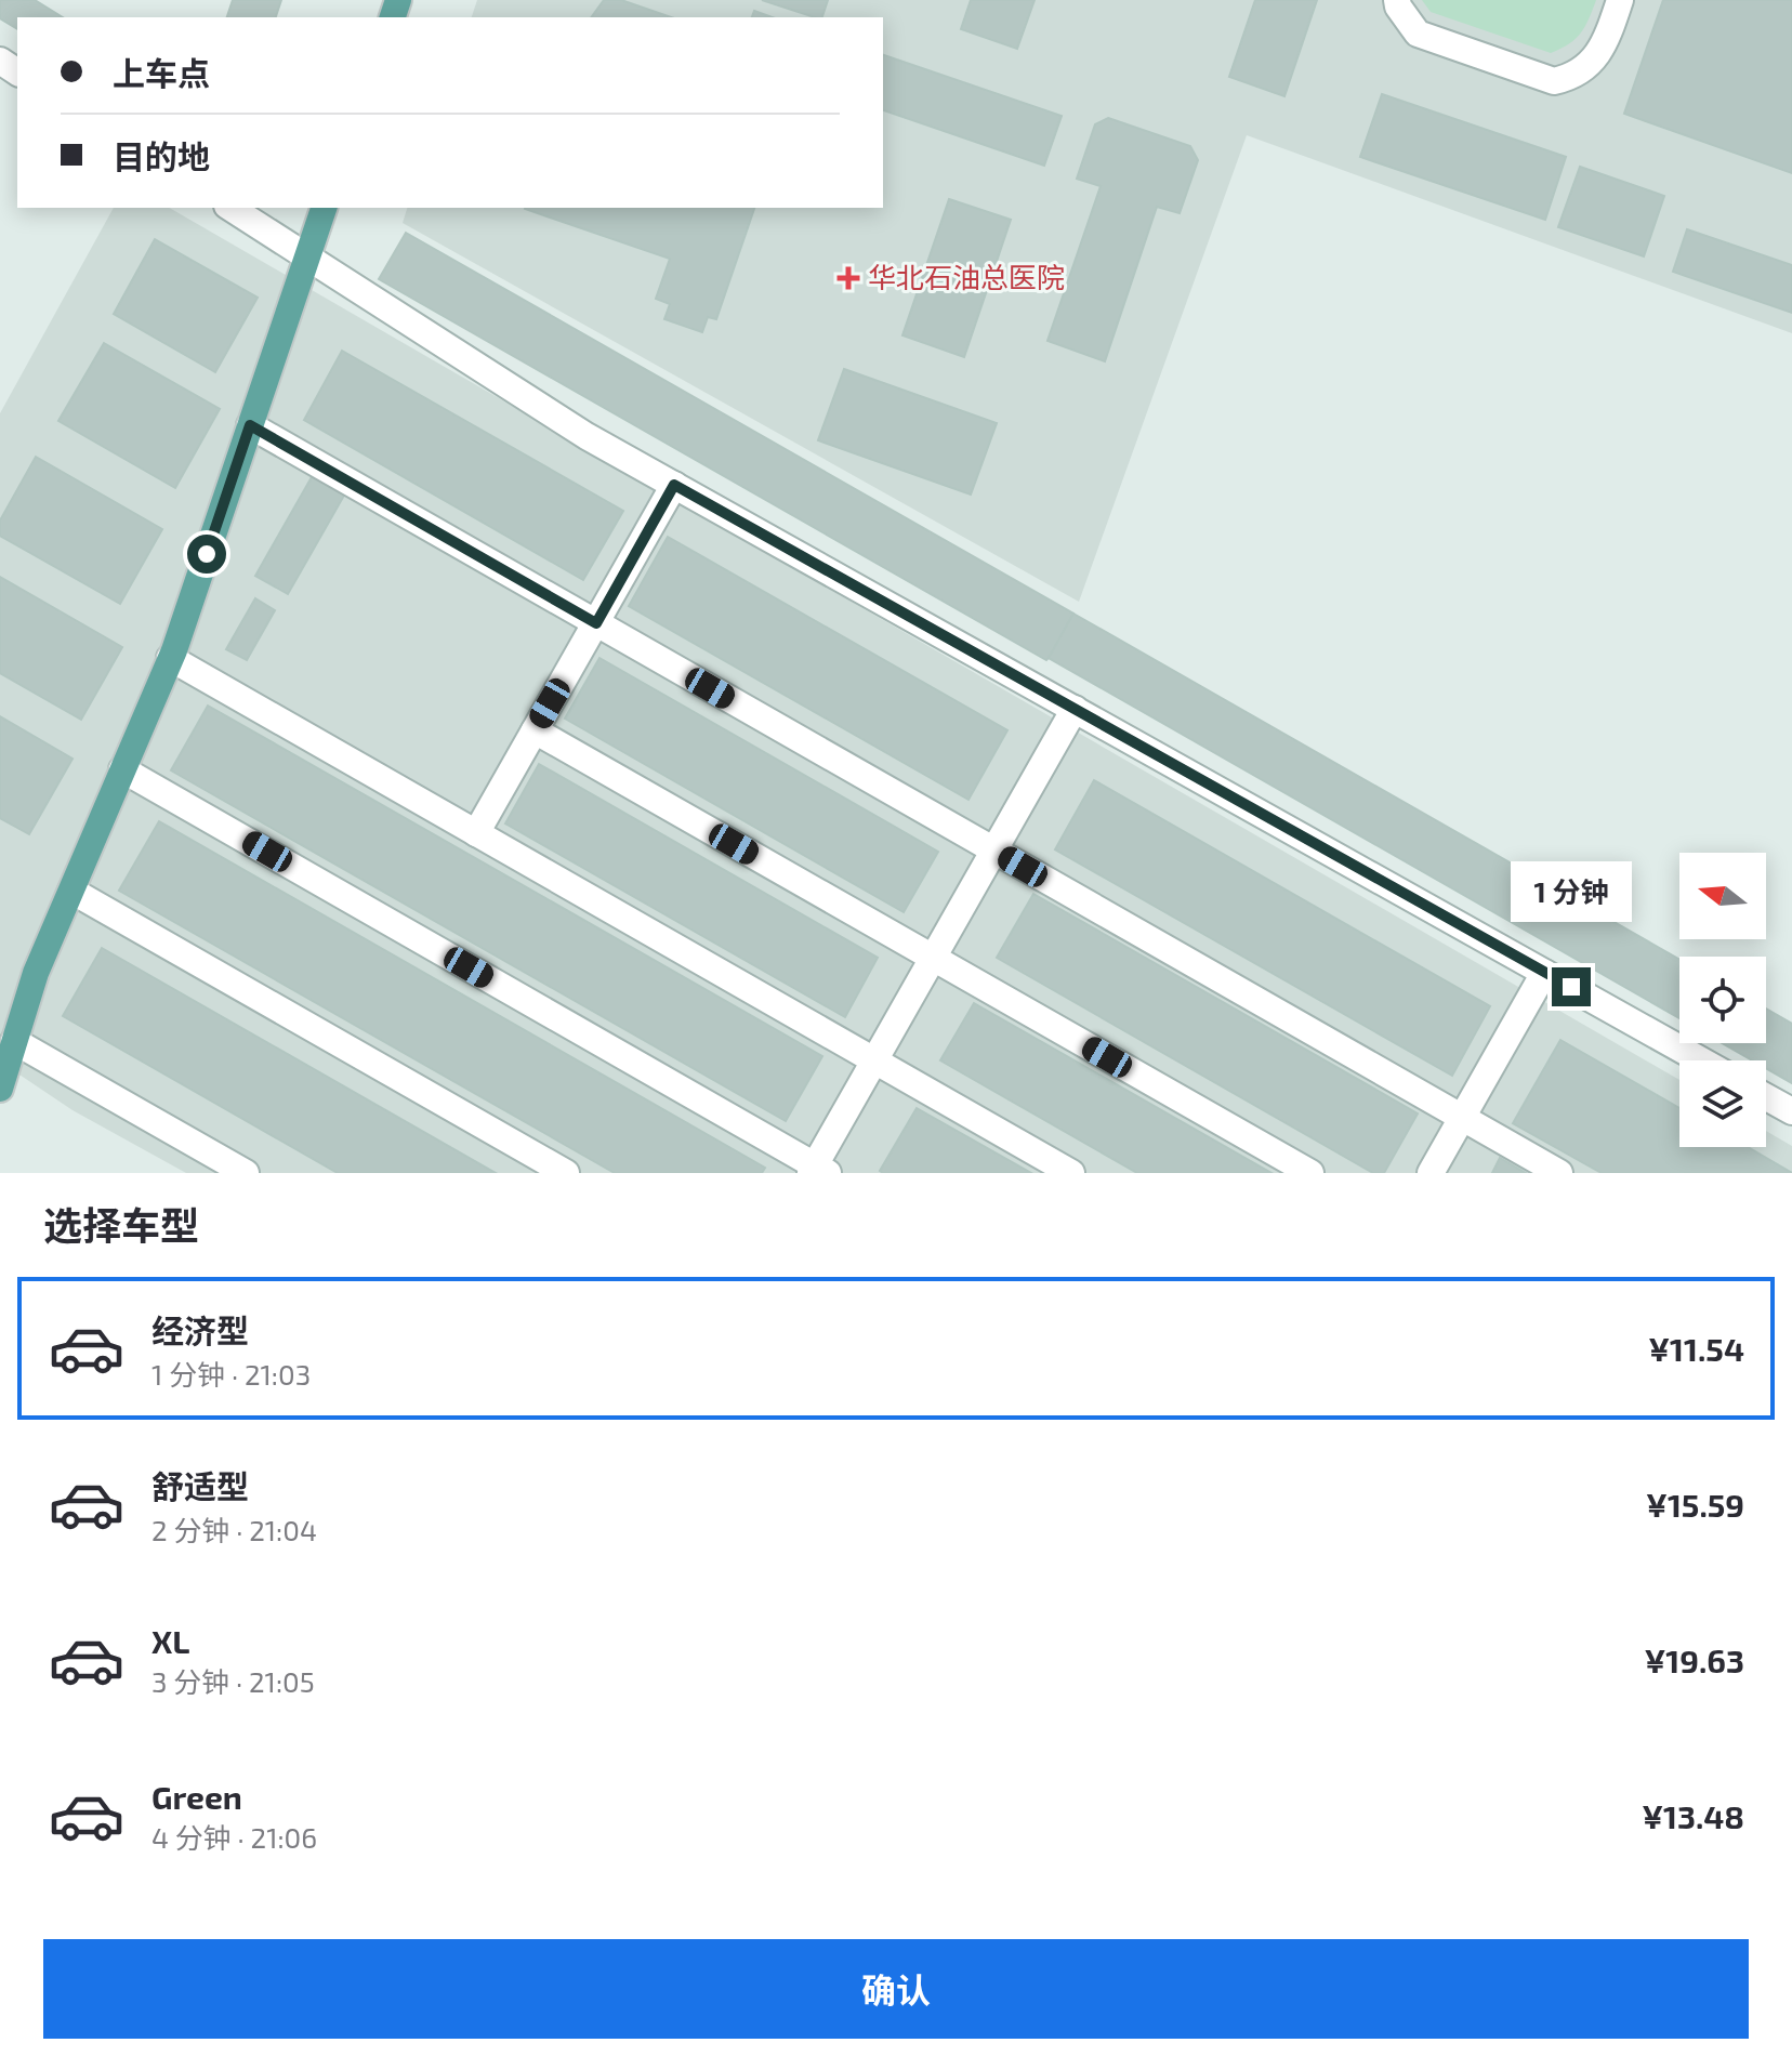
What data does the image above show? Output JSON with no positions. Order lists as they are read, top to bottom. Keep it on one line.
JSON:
{"places":{"health":["华北石油总医院"]},"north":"left","page":{"banner":["上车点","目的地"],"bubble":"1 分钟","heading":"选择车型","list":[{"name":"经济型","note":"1 分钟 · 21:03","value":"¥11.54"},{"name":"舒适型","note":"2 分钟 · 21:04","value":"¥15.59"},{"name":"XL","note":"3 分钟 · 21:05","value":"¥19.63"},{"name":"Green","note":"4 分钟 · 21:06","value":"¥13.48"}],"buttons":"确认"}}
